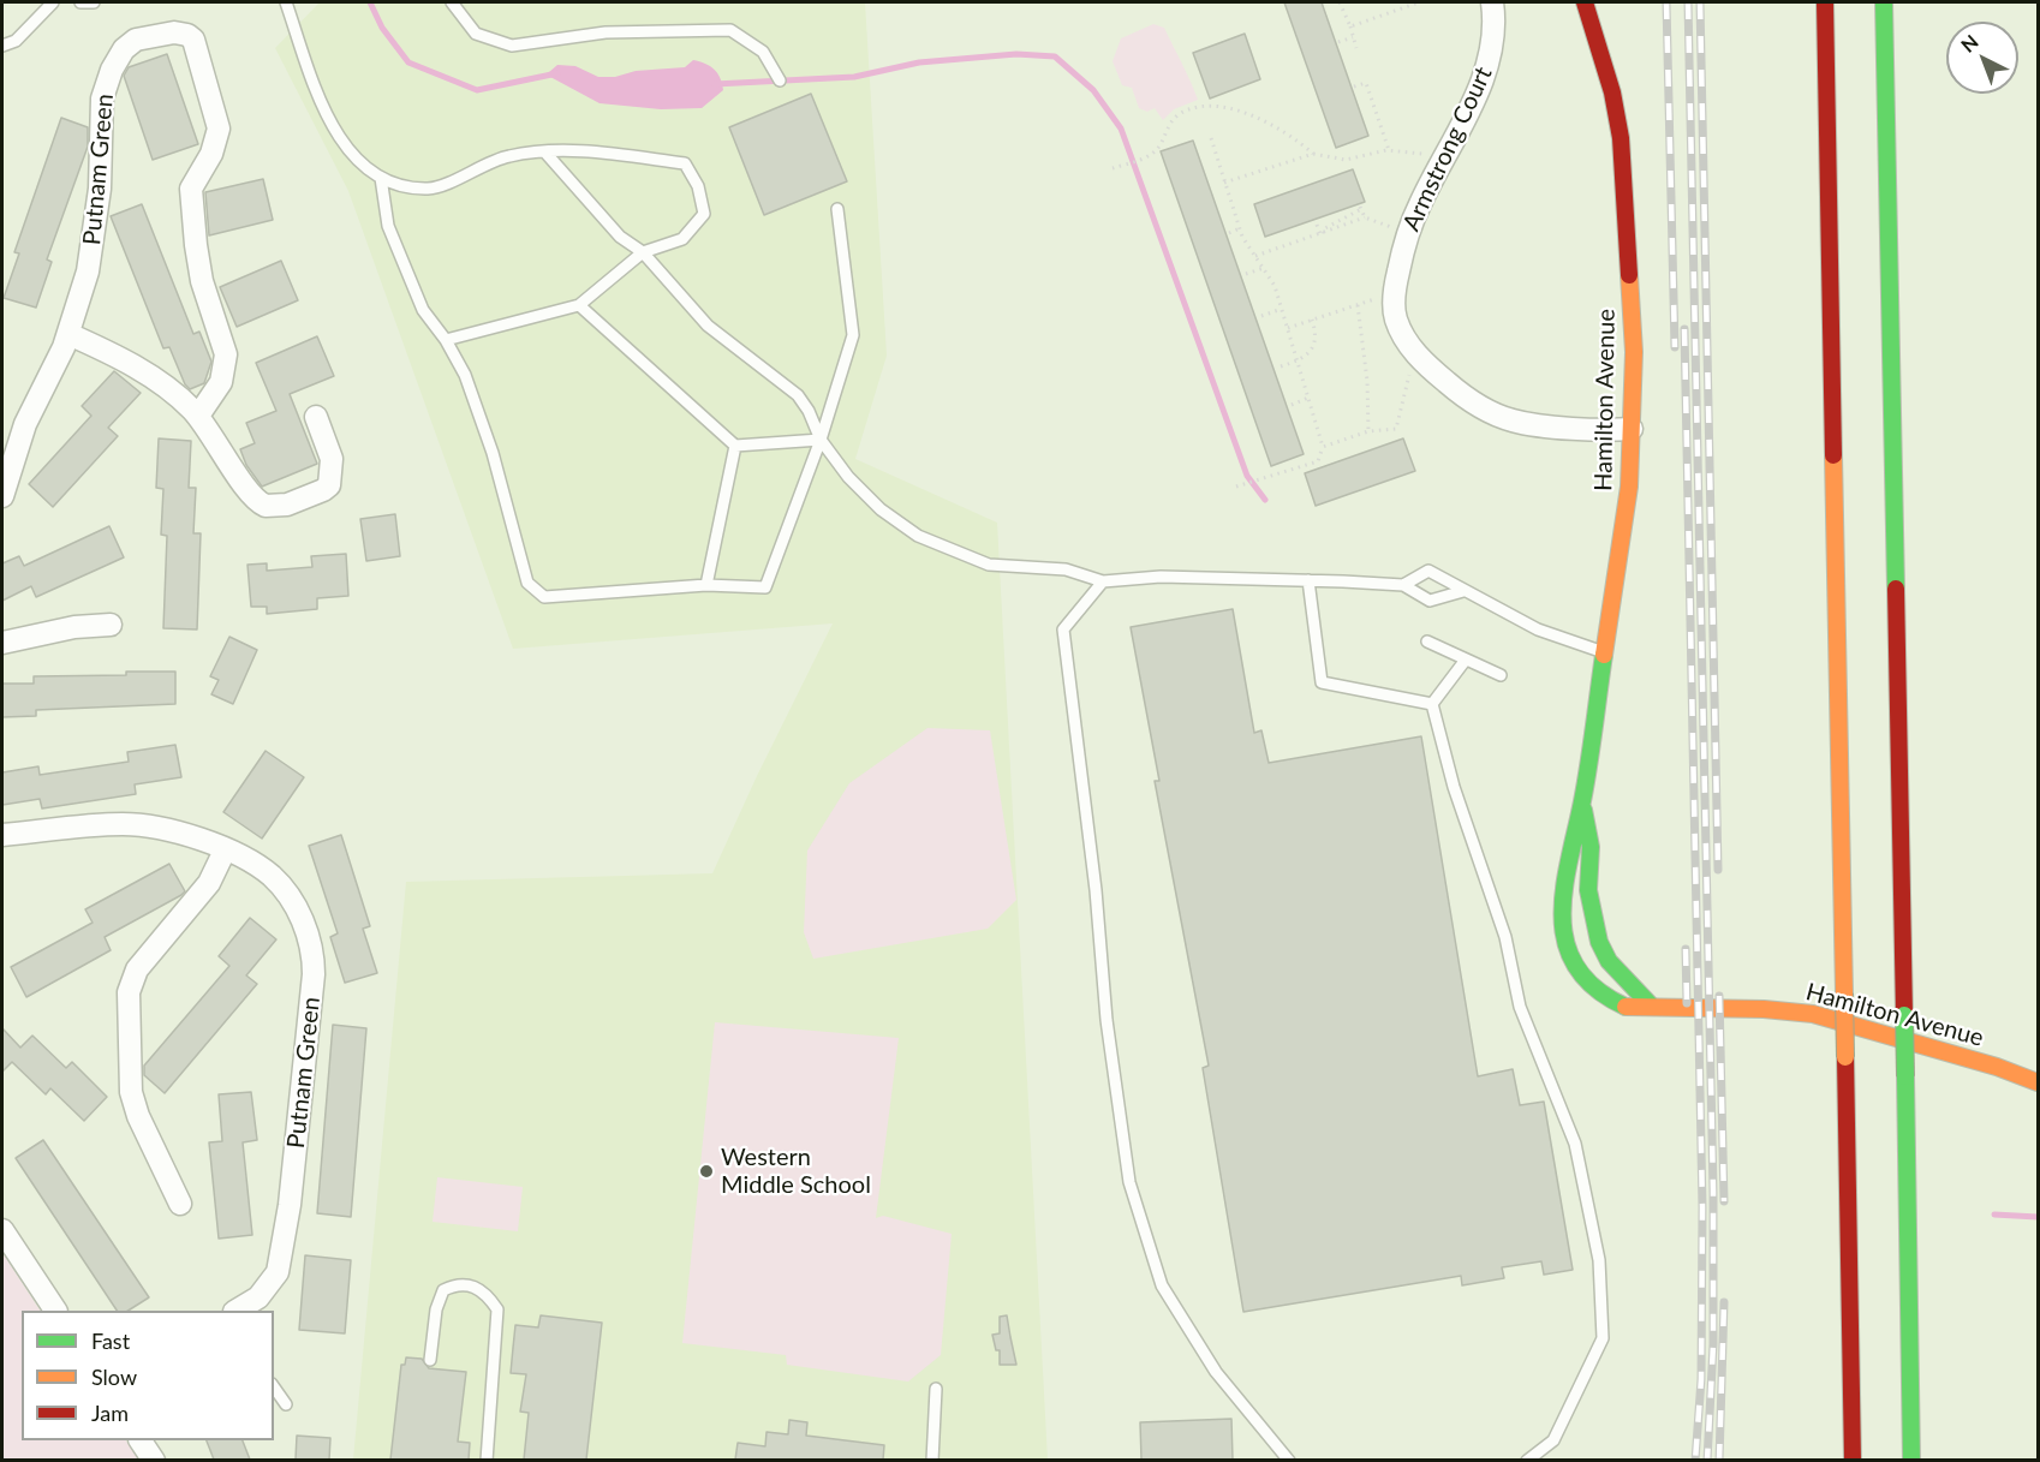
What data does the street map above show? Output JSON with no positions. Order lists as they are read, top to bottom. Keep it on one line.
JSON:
{"streets":{"main road":["Hamilton Avenue"],"street":["Armstrong Court","Putnam Green"]},"crossings":[["Armstrong Court","Hamilton Avenue"]],"places":["Western Middle School"],"legend":["Fast","Slow","Jam"],"north":"top left"}
